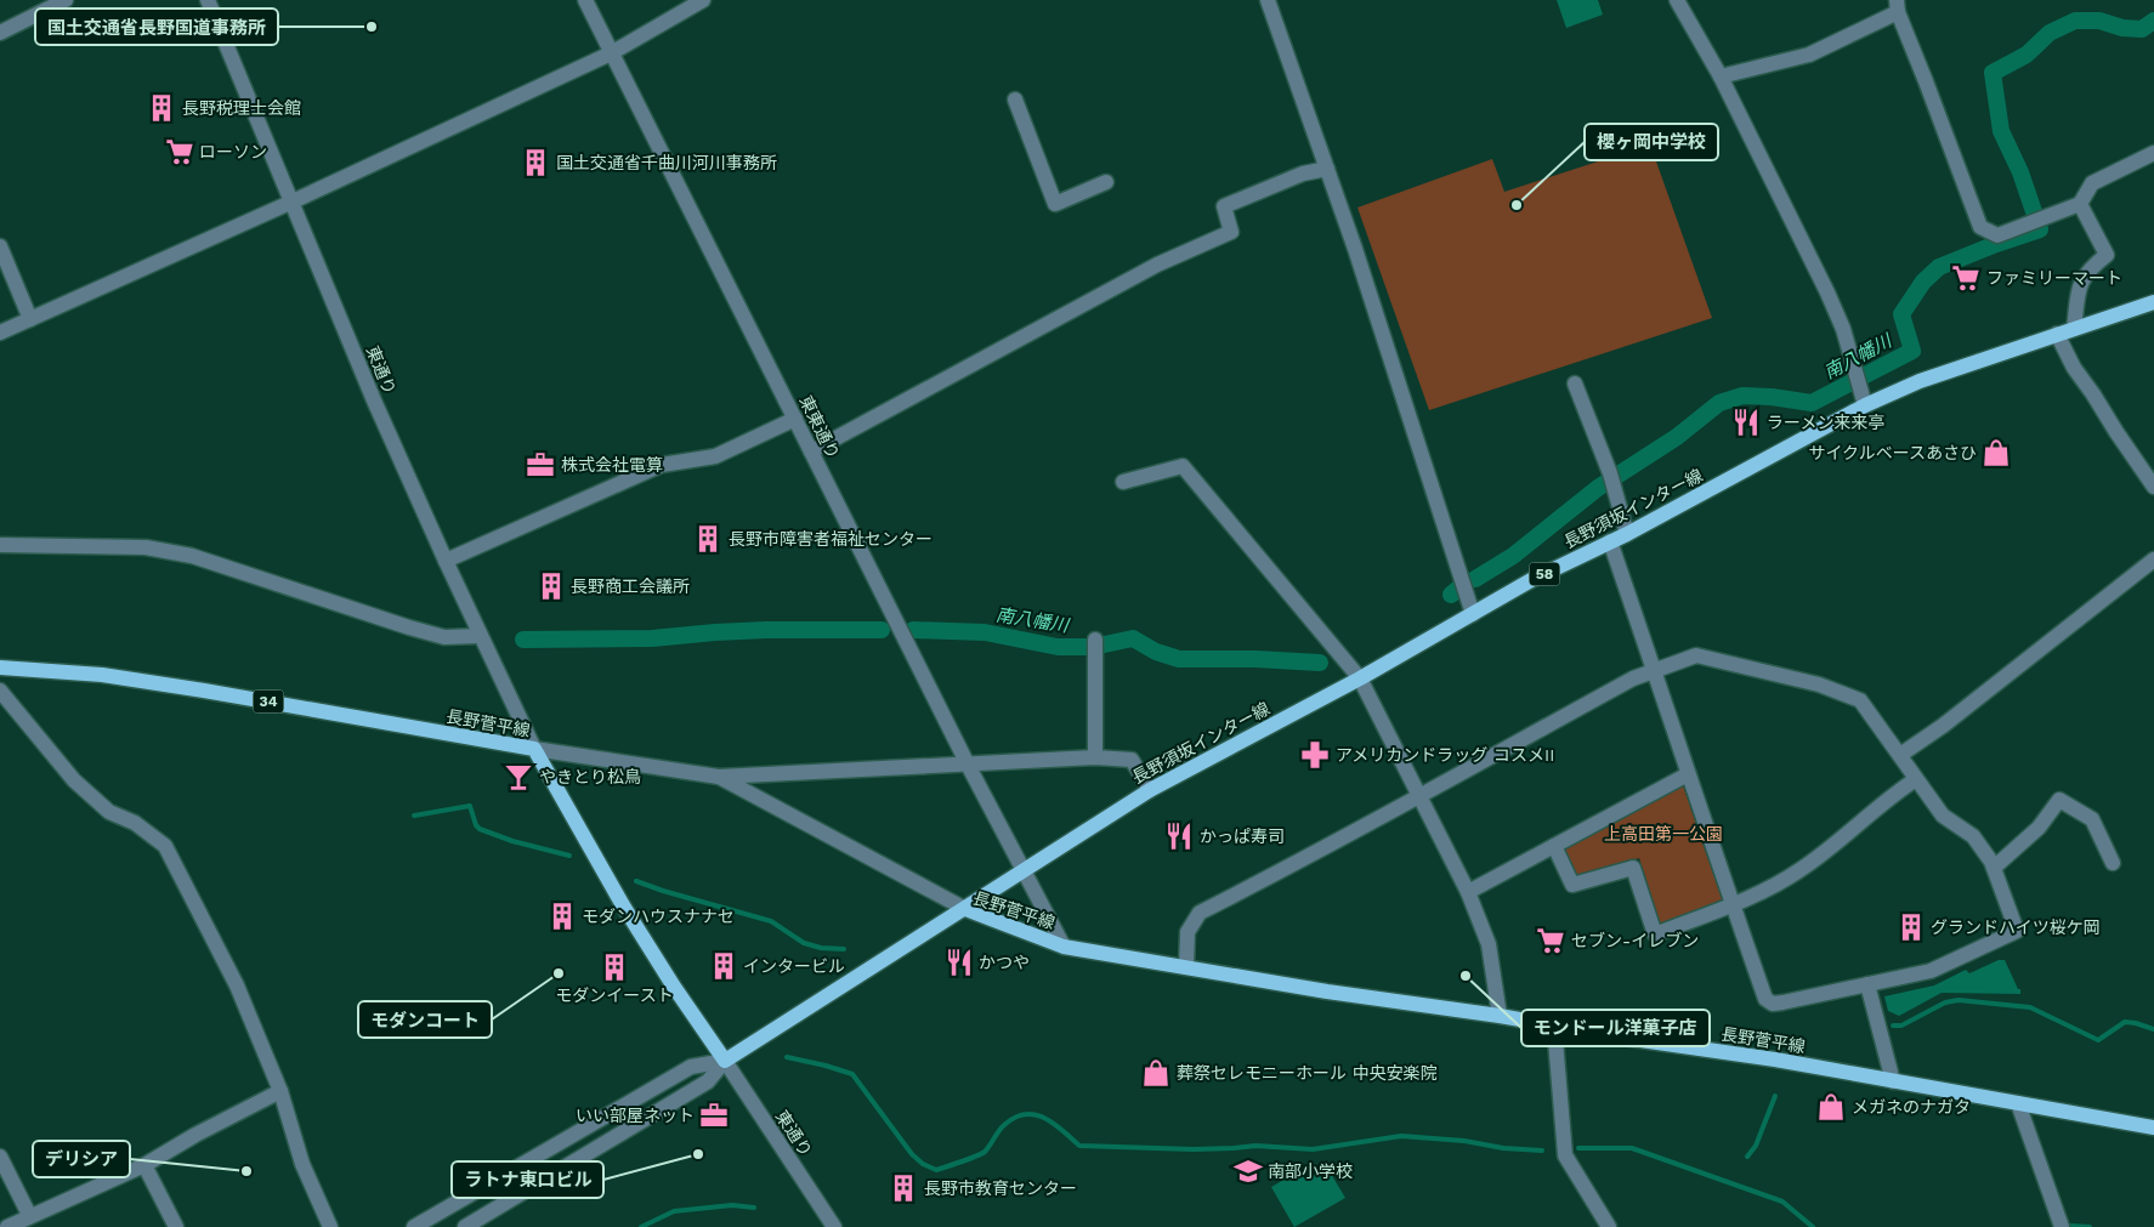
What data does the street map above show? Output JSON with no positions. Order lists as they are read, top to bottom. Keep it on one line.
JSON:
{"streets":{"main road":["長野須坂インター線","58","34","長野菅平線"],"street":["東通り","東東通り"]},"crossings":[["東通り","長野菅平線"],["東東通り","長野須坂インター線"],["東東通り","長野菅平線"],["長野須坂インター線","長野菅平線"]],"water":["南八幡川"],"parks":["上高田第一公園"],"places":{"other":["国土交通省長野国道事務所","櫻ヶ岡中学校","モダンコート","モンドール洋菓子店","ラトナ東口ビル","デリシア"],"building":["長野税理士会館","国土交通省千曲川河川事務所","長野市障害者福祉センター","長野商工会議所","モダンハウスナナセ","グランドハイツ桜ケ岡","インタービル","モダンイースト","長野市教育センター"],"supermarket":["ローソン","ファミリーマート","セブン-イレブン"],"restaurant":["ラーメン来来亭","かっぱ寿司","かつや"],"shop":["サイクルベースあさひ","葬祭セレモニーホール 中央安楽院","メガネのナガタ"],"office":["株式会社電算","いい部屋ネット"],"pharmacy":["アメリカンドラッグ コスメII"],"bar":["やきとり松鳥"],"school or university":["南部小学校"]}}
